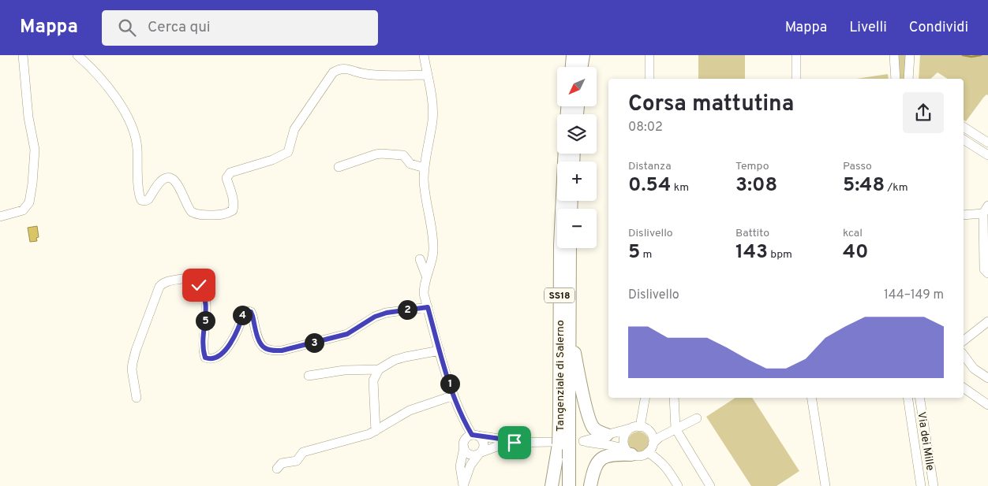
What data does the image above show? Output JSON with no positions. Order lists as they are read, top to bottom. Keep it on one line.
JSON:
{"streets":{"highway":["SS18","Tangenziale di Salerno"],"street":["Via dei Mille"]},"north":"bottom left","page":{"header":"Mappa","search":"Cerca qui","nav":["Mappa","Livelli","Condividi"],"map_buttons":["+","−"],"heading":["Corsa mattutina","08:02"],"stats":[["Distanza","0.54 km"],["Tempo","3:08"],["Passo","5:48 /km"],["Dislivello","5 m"],["Battito","143 bpm"],["kcal","40"]],"chart":["Dislivello","144–149 m"],"pins":["2","4","5","3","1"]}}
